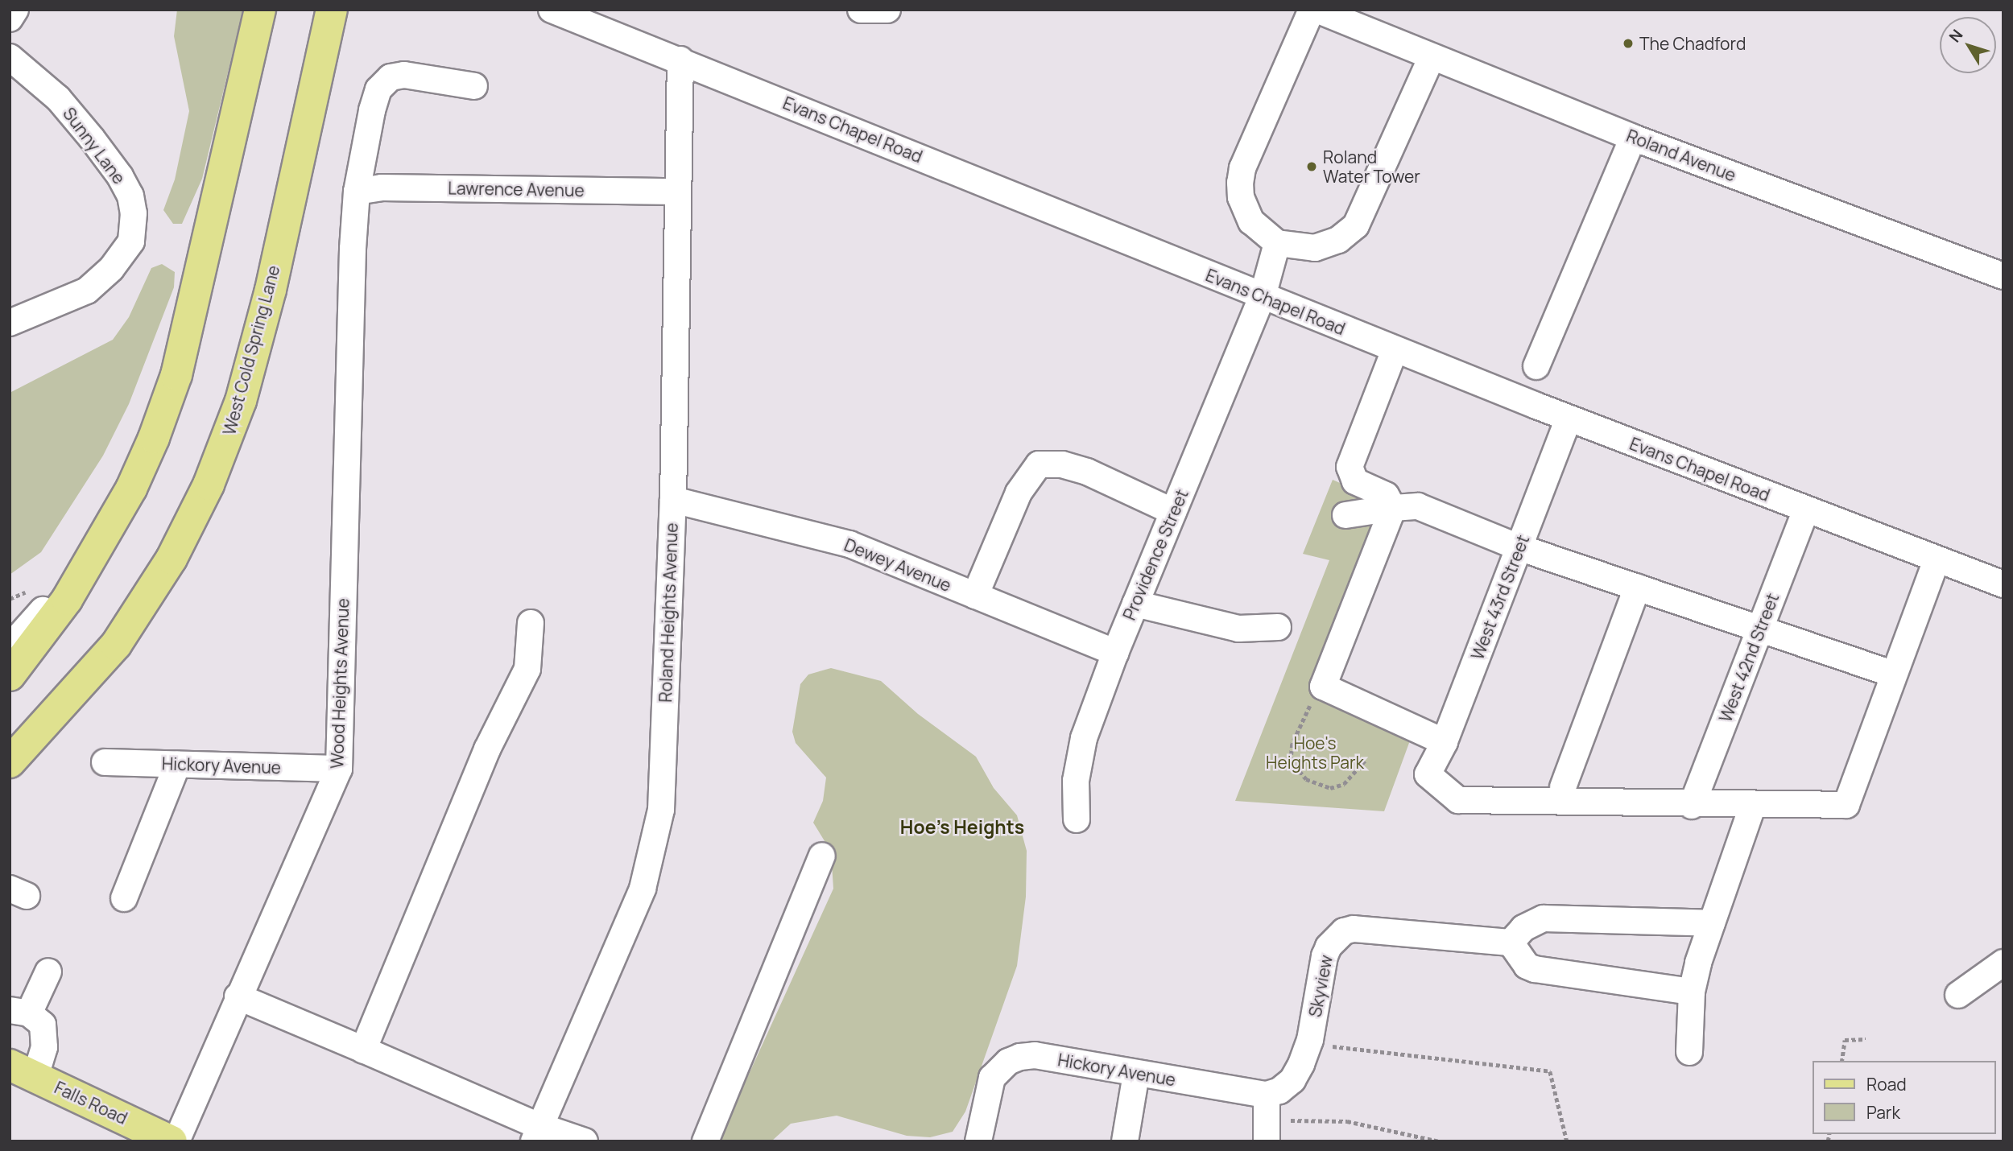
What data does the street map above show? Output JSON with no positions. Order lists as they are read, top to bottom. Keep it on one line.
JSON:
{"streets":{"main road":["West Cold Spring Lane","Falls Road"],"street":["Evans Chapel Road","Sunny Lane","Roland Avenue","Lawrence Avenue","Providence Street","Dewey Avenue","West 43rd Street","Roland Heights Avenue","West 42nd Street","Wood Heights Avenue","Hickory Avenue","Skyview"]},"crossings":[["Evans Chapel Road","Providence Street"],["Evans Chapel Road","West 43rd Street"],["Evans Chapel Road","Roland Heights Avenue"],["Evans Chapel Road","West 42nd Street"],["Lawrence Avenue","Roland Heights Avenue"],["Lawrence Avenue","Wood Heights Avenue"],["Providence Street","Dewey Avenue"],["Dewey Avenue","Roland Heights Avenue"],["West 43rd Street","West 42nd Street"],["Wood Heights Avenue","Hickory Avenue"],["Hickory Avenue","Skyview"]],"districts":["Hoe's Heights"],"parks":["Hoe's Heights Park"],"places":["The Chadford","Roland Water Tower"],"legend":["Road","Park"],"north":"top left"}
